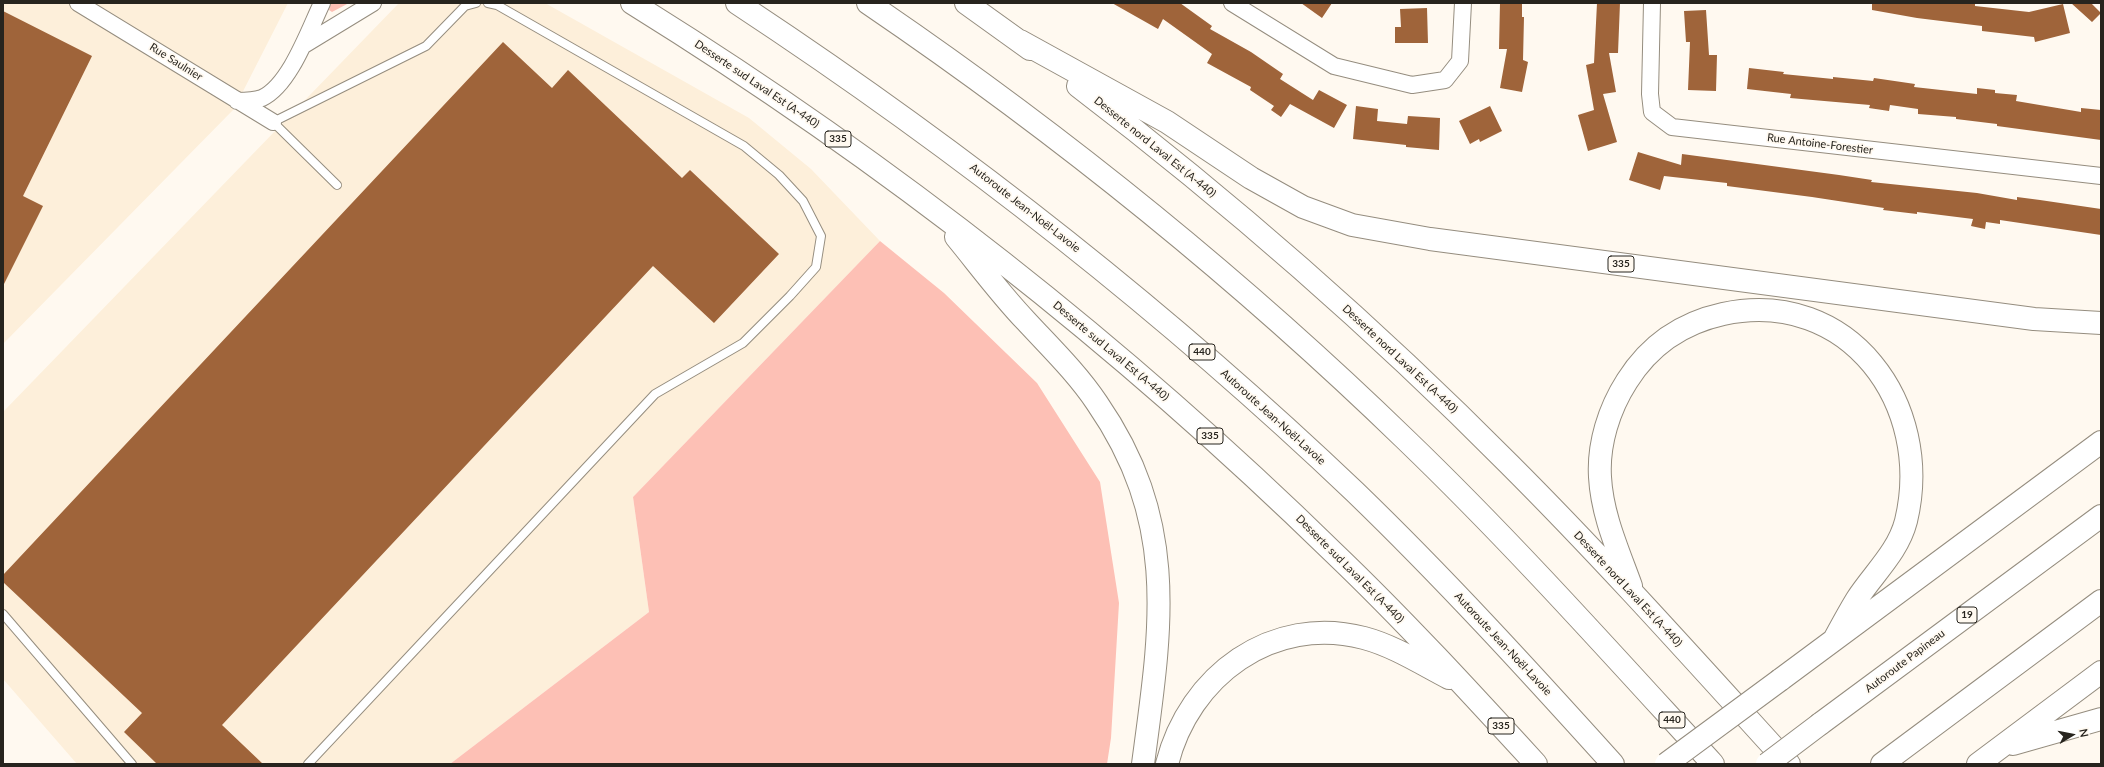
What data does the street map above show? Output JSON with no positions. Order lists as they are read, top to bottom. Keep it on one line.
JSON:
{"streets":{"highway":["Desserte sud Laval Est (A-440)","335","Desserte nord Laval Est (A-440)","Autoroute Jean-Noël-Lavoie","440","19","Autoroute Papineau"],"street":["Rue Saulnier","Rue Antoine-Forestier"]},"crossings":[["335","Desserte nord Laval Est (A-440)"]],"north":"right"}
